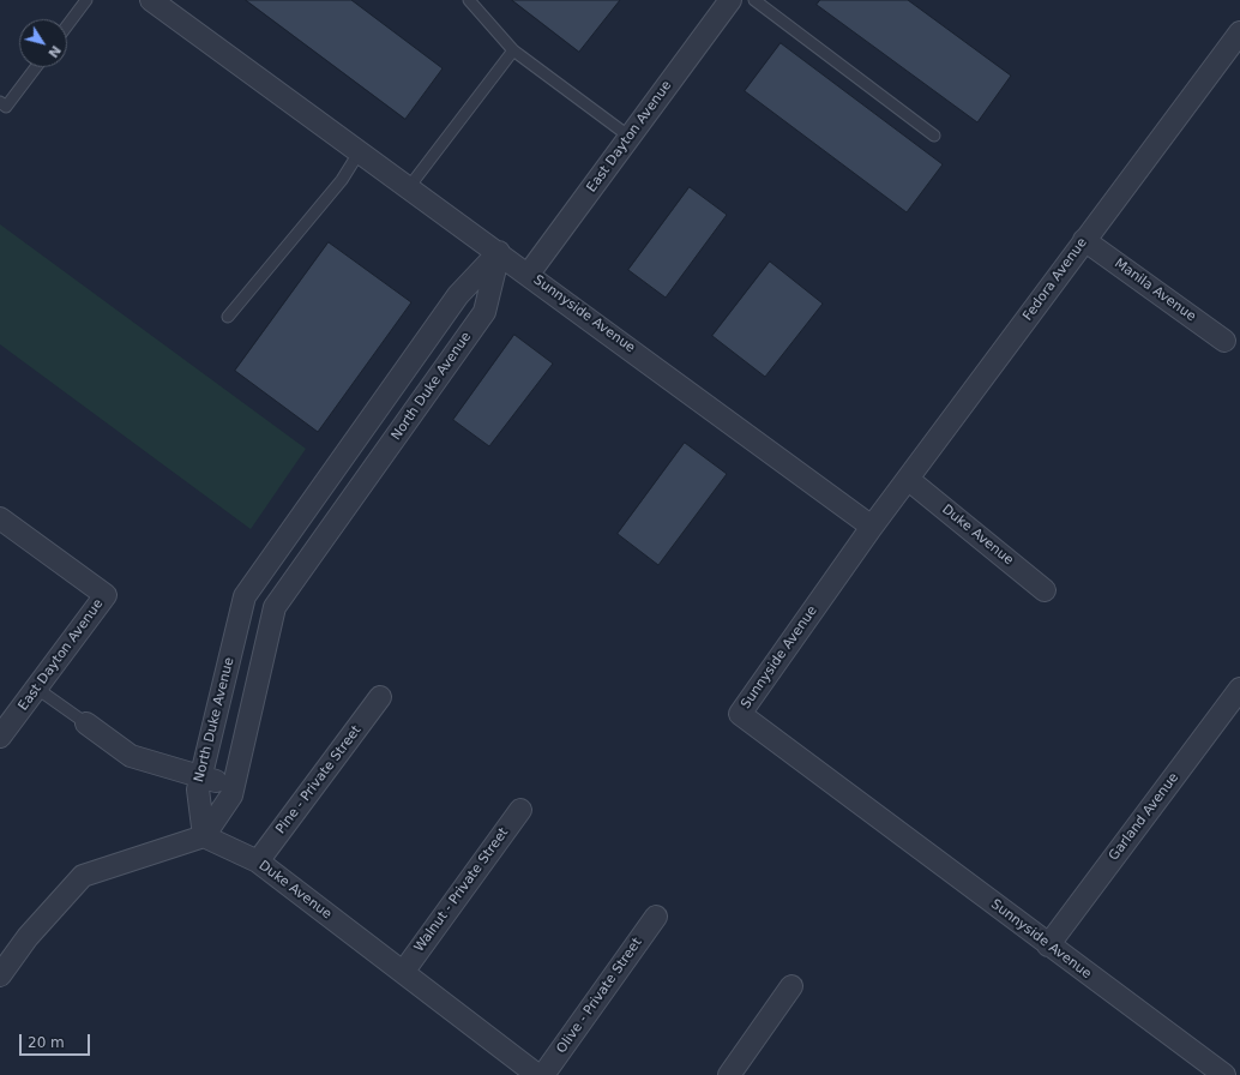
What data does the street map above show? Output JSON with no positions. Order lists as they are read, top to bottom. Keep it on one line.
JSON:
{"streets":{"street":["East Dayton Avenue","Fedora Avenue","Manila Avenue","Sunnyside Avenue","North Duke Avenue","Duke Avenue","Pine - Private Street","Garland Avenue","Walnut - Private Street","Olive - Private Street"]},"crossings":[["East Dayton Avenue","Sunnyside Avenue"],["Fedora Avenue","Manila Avenue"],["Fedora Avenue","Sunnyside Avenue"],["Fedora Avenue","Duke Avenue"],["Sunnyside Avenue","Garland Avenue"],["North Duke Avenue","Duke Avenue"],["Duke Avenue","Pine - Private Street"],["Duke Avenue","Walnut - Private Street"]],"scale_bar":"20 m","north":"bottom right"}
